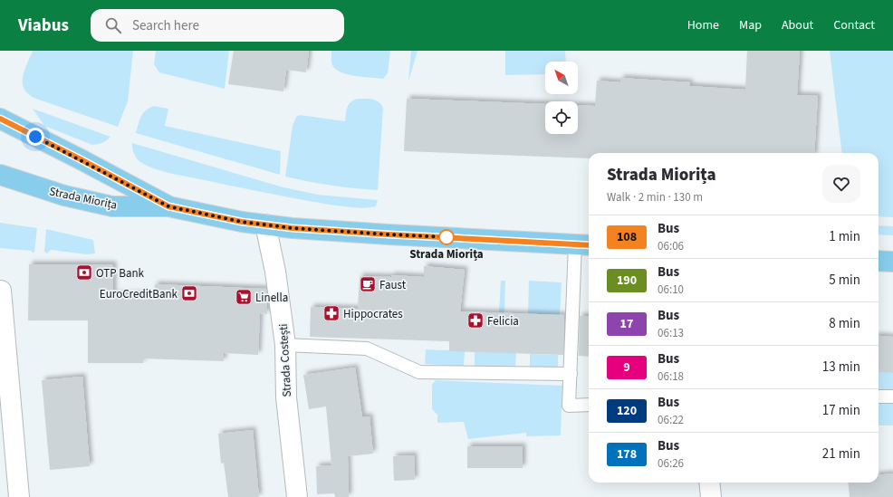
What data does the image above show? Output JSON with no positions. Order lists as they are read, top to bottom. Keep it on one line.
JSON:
{"streets":{"main road":["Strada Miorița"],"street":["Strada Costești"]},"crossings":[["Strada Miorița","Strada Costești"]],"places":{"other":["Strada Miorița"],"bank":["OTP Bank","EuroCreditBank"],"cafe":["Faust"],"supermarket":["Linella"],"pharmacy":["Hippocrates","Felicia"]},"lines":["bus line 108"],"north":"top left","page":{"header":"Viabus","search":"Search here","nav":["Home","Map","About","Contact"],"heading":["Strada Miorița","Walk · 2 min · 130 m"],"list":[{"mark":"108","name":"Bus","note":"06:06","value":"1 min"},{"mark":"190","name":"Bus","note":"06:10","value":"5 min"},{"mark":"17","name":"Bus","note":"06:13","value":"8 min"},{"mark":"9","name":"Bus","note":"06:18","value":"13 min"},{"mark":"120","name":"Bus","note":"06:22","value":"17 min"},{"mark":"178","name":"Bus","note":"06:26","value":"21 min"}]}}
